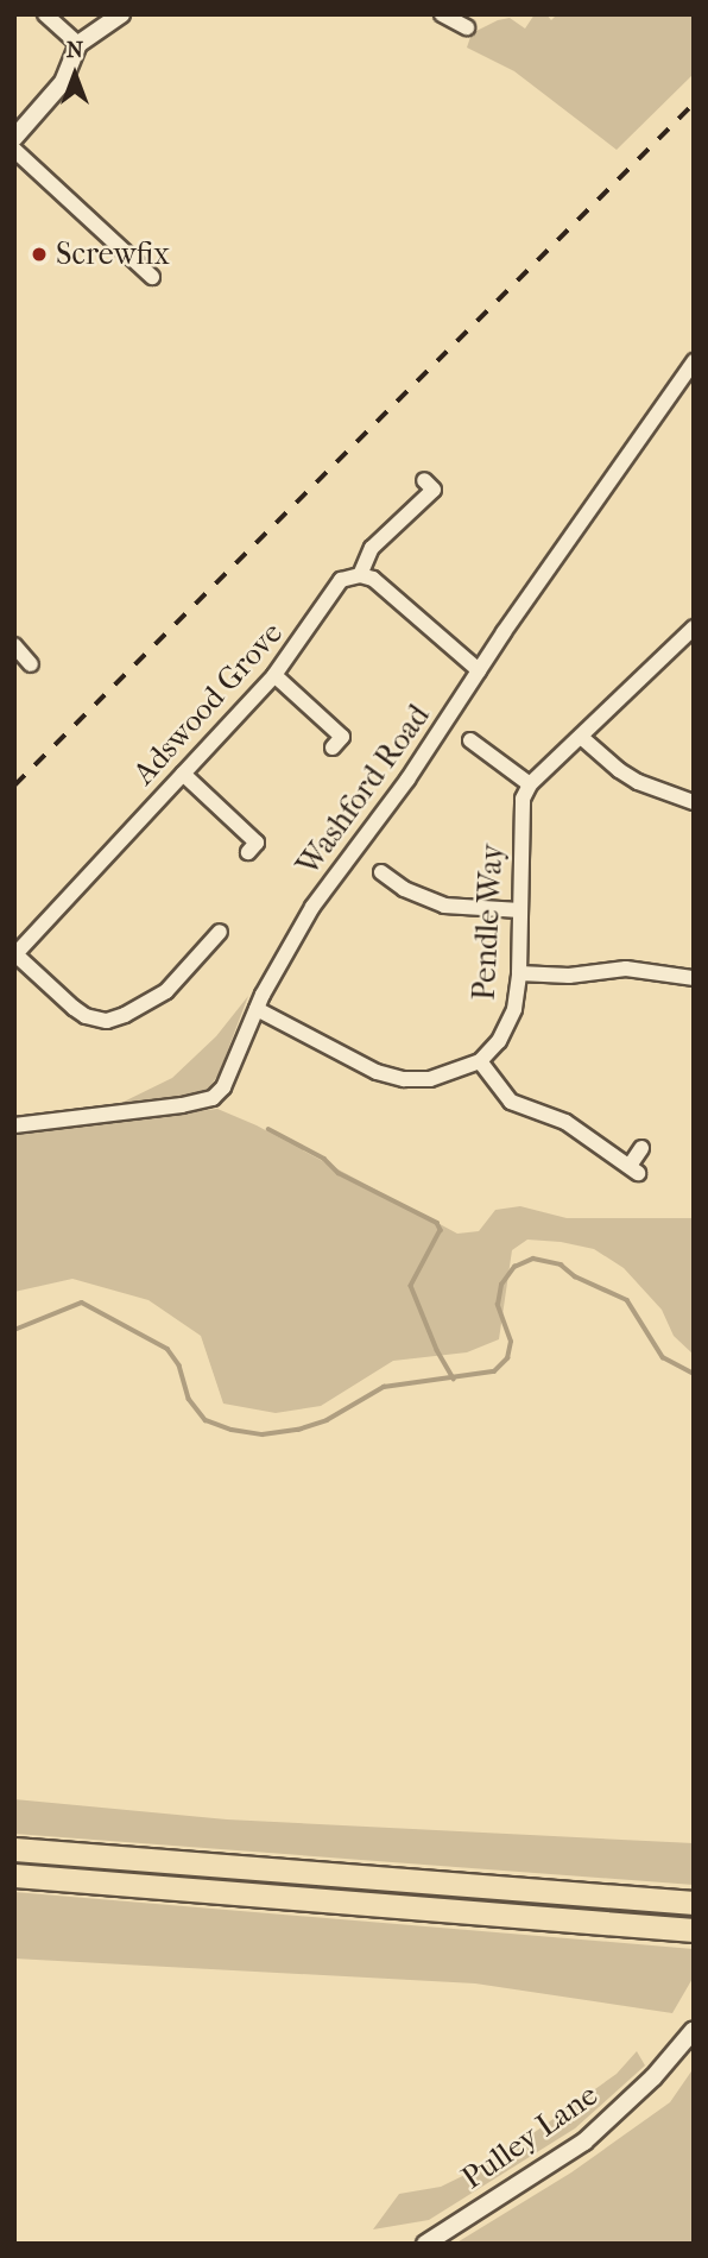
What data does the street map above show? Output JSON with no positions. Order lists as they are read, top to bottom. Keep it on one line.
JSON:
{"streets":{"street":["Adswood Grove","Washford Road","Pendle Way","Pulley Lane"]},"places":["Screwfix"],"north":"top"}
